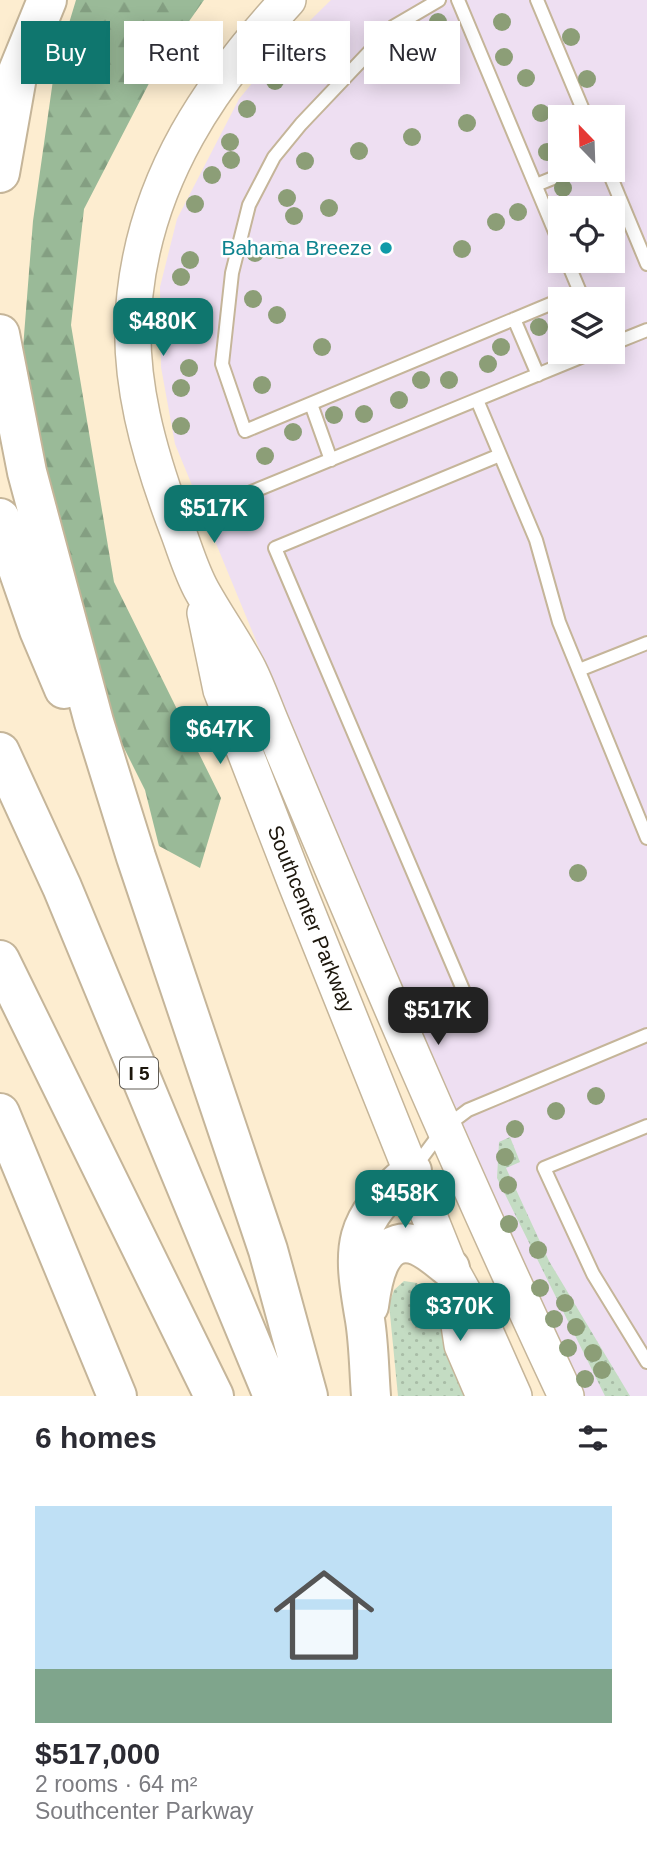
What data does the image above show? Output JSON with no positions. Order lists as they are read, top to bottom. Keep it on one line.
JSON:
{"streets":{"highway":["I 5"],"main road":["Southcenter Parkway"]},"places":["Bahama Breeze"],"north":"top left","page":{"chip":["Buy","Rent","Filters","New"],"price":["$480K","$517K","$647K","$517K","$458K","$370K"],"heading":"6 homes","list":[{"name":"$517,000","note":"2 rooms · 64 m² · Southcenter Parkway"}]}}
